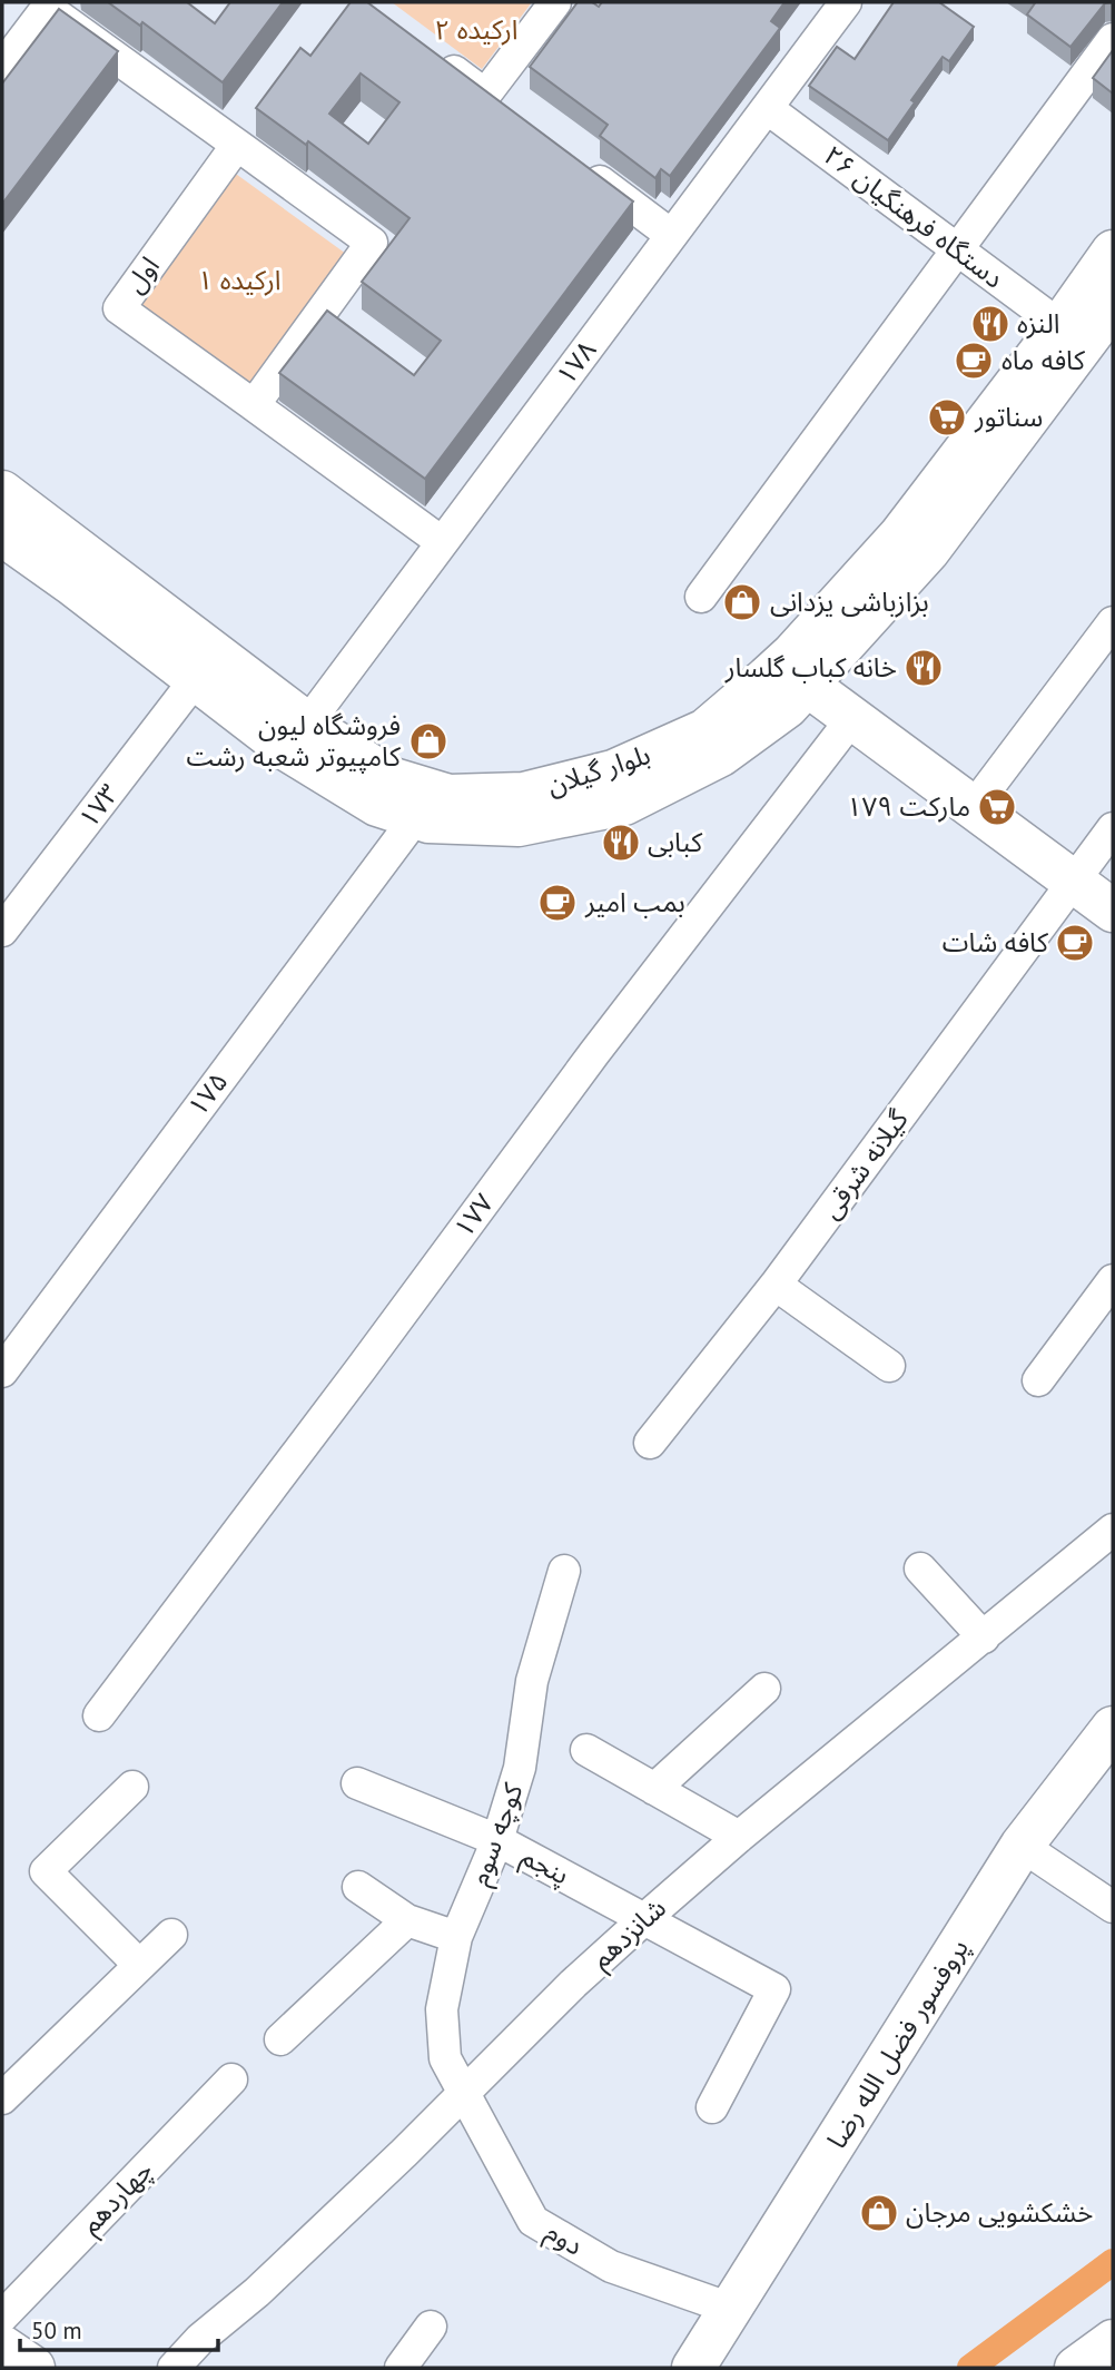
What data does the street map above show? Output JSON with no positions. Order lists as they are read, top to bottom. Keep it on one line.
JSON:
{"streets":{"main road":["بلوار گیلان","پروفسور فضل الله رضا"],"street":["۲۶ دستگاه فرهنگیان","اول","۱۷۸","۱۷۳","۱۷۵","گیلانه شرقی","۱۷۷","کوچه سوم","پنجم","شانزدهم","چهاردهم","دوم"]},"crossings":[["۲۶ دستگاه فرهنگیان","۱۷۸"],["۲۶ دستگاه فرهنگیان","بلوار گیلان"],["اول","۱۷۸"],["۱۷۸","بلوار گیلان"],["بلوار گیلان","۱۷۳"],["بلوار گیلان","۱۷۵"],["کوچه سوم","پنجم"],["کوچه سوم","شانزدهم"],["کوچه سوم","دوم"],["پنجم","شانزدهم"],["شانزدهم","دوم"],["پروفسور فضل الله رضا","دوم"]],"parks":["ارکیده ۲","ارکیده ۱"],"places":{"restaurant":["النزه","خانه کباب گلسار","کبابی"],"cafe":["کافه ماه","بمب امیر","کافه شات"],"supermarket":["سناتور","۱۷۹ مارکت"],"shop":["بزازباشی یزدانی","فروشگاه لیون کامپیوتر شعبه رشت","خشکشویی مرجان"]},"scale_bar":"50 m"}
